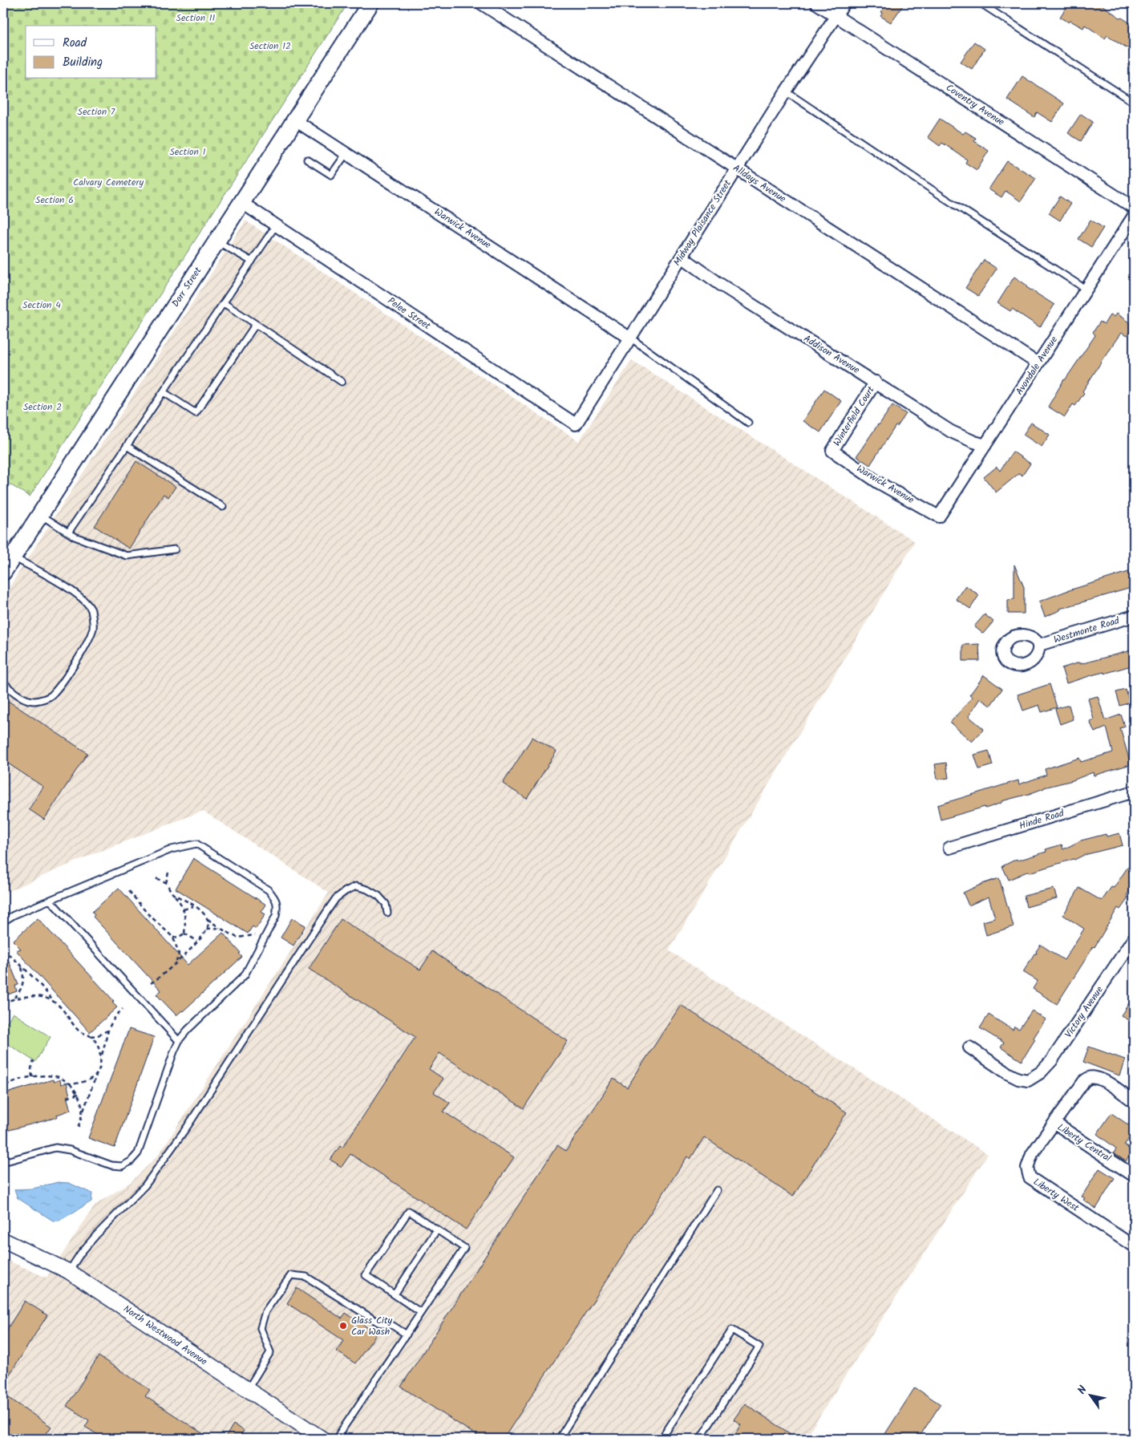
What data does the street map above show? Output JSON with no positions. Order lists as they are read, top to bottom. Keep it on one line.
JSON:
{"streets":{"main road":["Dorr Street"],"street":["Coventry Avenue","Alldays Avenue","Midway Plaisance Street","Warwick Avenue","Pelee Street","Addison Avenue","Avondale Avenue","Winterfield Court","Westmonte Road","Hinde Road","Victory Avenue","Liberty Central","Liberty West","North Westwood Avenue"]},"crossings":[["Coventry Avenue","Midway Plaisance Street"],["Alldays Avenue","Midway Plaisance Street"],["Alldays Avenue","Avondale Avenue"],["Midway Plaisance Street","Warwick Avenue"],["Midway Plaisance Street","Pelee Street"],["Midway Plaisance Street","Addison Avenue"],["Warwick Avenue","Dorr Street"],["Warwick Avenue","Avondale Avenue"],["Warwick Avenue","Winterfield Court"],["Dorr Street","Pelee Street"],["Addison Avenue","Avondale Avenue"],["Addison Avenue","Winterfield Court"],["Liberty Central","Liberty West"]],"parks":["Section 11","Section 12","Section 7","Section 1","Calvary Cemetery","Section 6","Section 4","Section 2"],"places":["Glass City Car Wash"],"legend":["Road","Building"],"north":"top left"}
